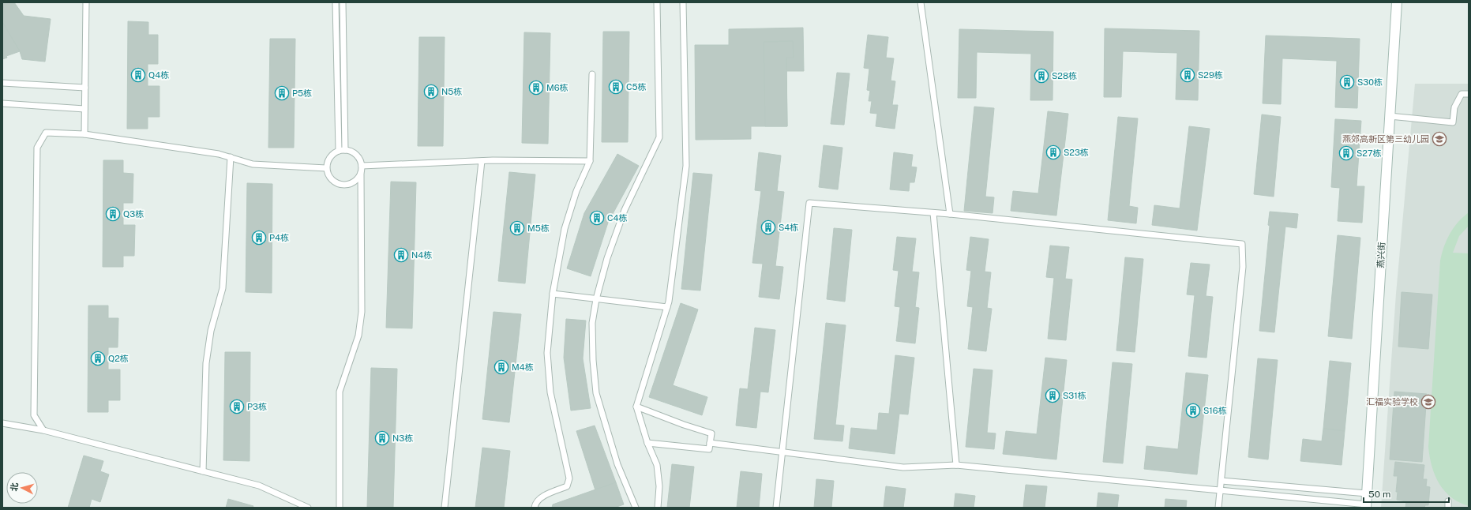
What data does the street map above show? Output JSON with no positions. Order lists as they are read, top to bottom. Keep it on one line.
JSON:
{"streets":{"street":["燕兴街"]},"places":{"building":["Q4栋","S29栋","S28栋","S30栋","C5栋","M6栋","N5栋","P5栋","S23栋","S27栋","Q3栋","C4栋","S4栋","M5栋","P4栋","N4栋","Q2栋","M4栋","S31栋","P3栋","S16栋","N3栋"],"school or university":["燕郊高新区第三幼儿园","汇福实验学校"]},"scale_bar":"50 m","north":"left"}
